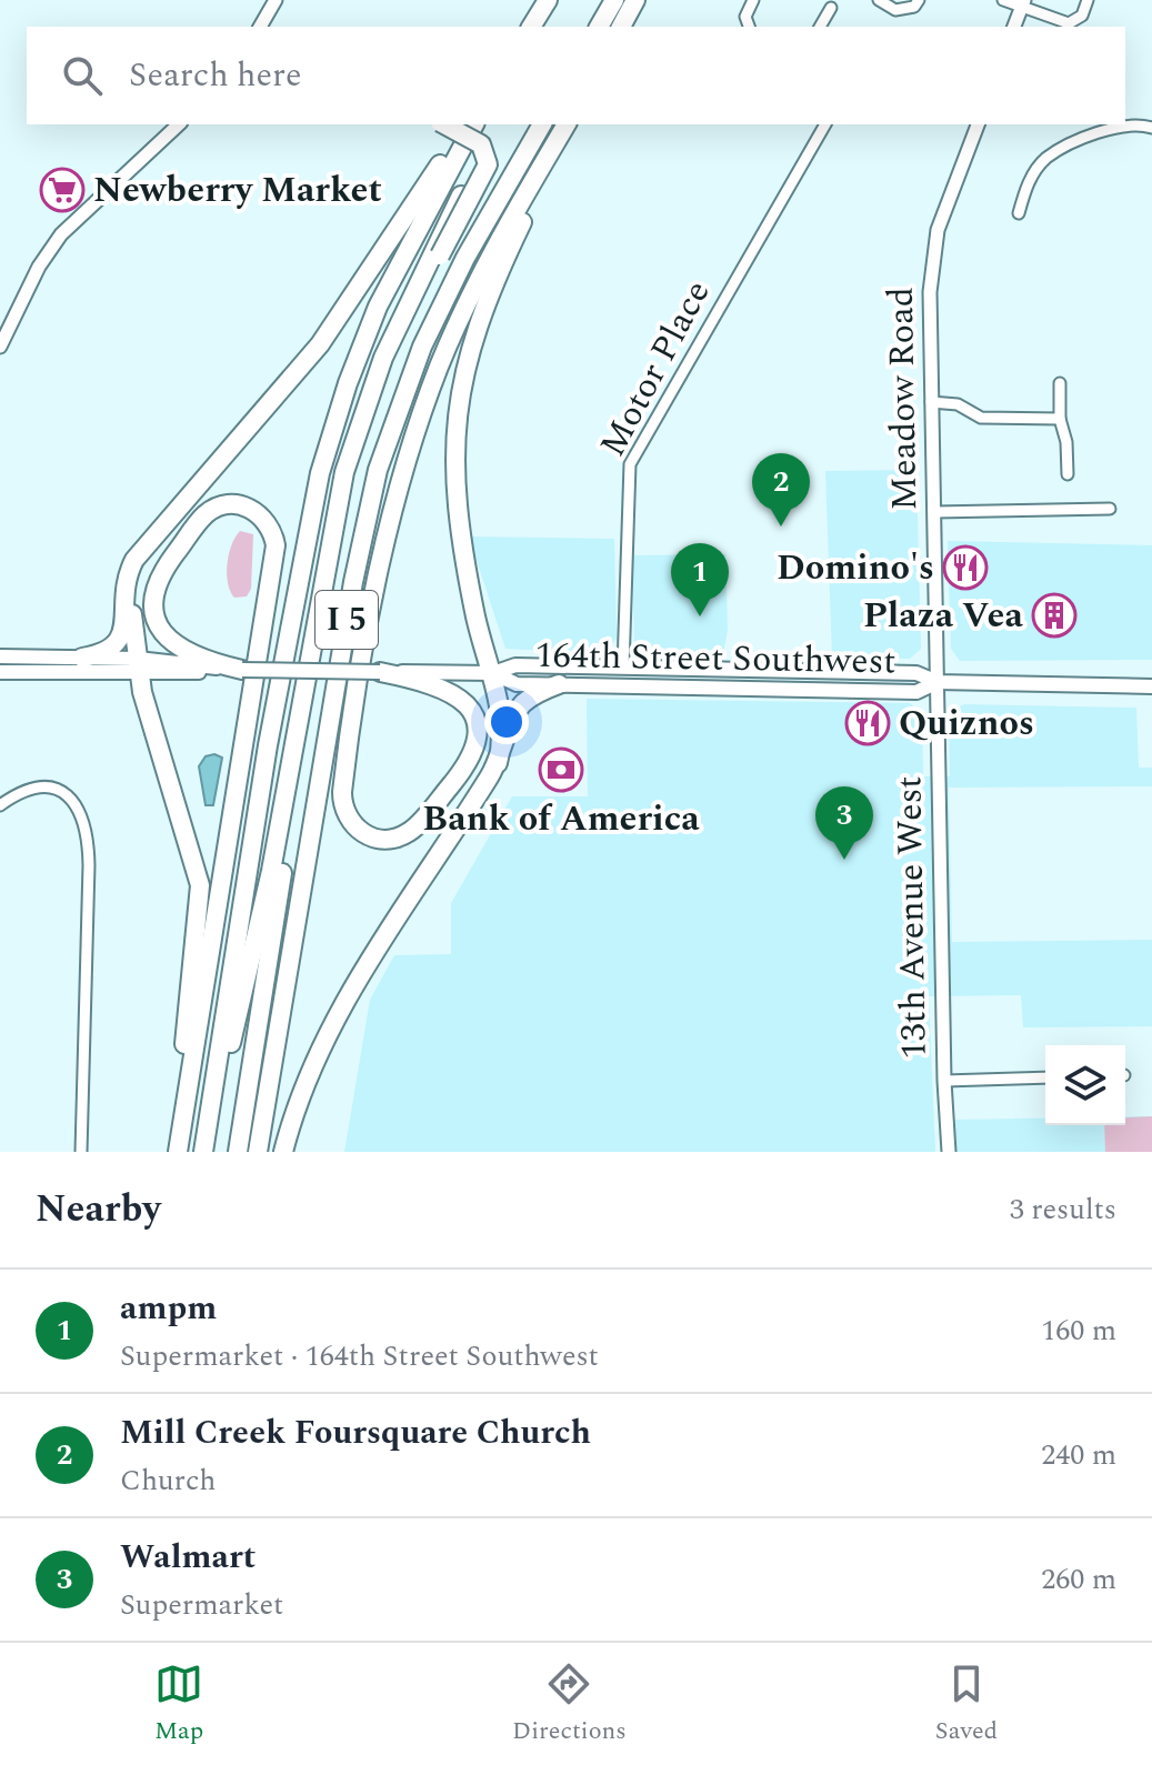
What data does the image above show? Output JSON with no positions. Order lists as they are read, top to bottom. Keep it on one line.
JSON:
{"streets":{"highway":["I 5"],"main road":["164th Street Southwest"],"street":["Motor Place","Meadow Road","13th Avenue West"]},"crossings":[["Motor Place","164th Street Southwest"],["Meadow Road","164th Street Southwest"],["Meadow Road","13th Avenue West"],["164th Street Southwest","13th Avenue West"]],"places":{"supermarket":["Newberry Market"],"restaurant":["Domino's","Quiznos"],"building":["Plaza Vea"],"bank":["Bank of America"]},"page":{"search":"Search here","pins":["2","1","3"],"heading":["Nearby","3 results"],"list":[{"mark":"1","name":"ampm","note":"Supermarket · 164th Street Southwest","value":"160 m"},{"mark":"2","name":"Mill Creek Foursquare Church","note":"Church","value":"240 m"},{"mark":"3","name":"Walmart","note":"Supermarket","value":"260 m"}],"nav":["Map","Directions","Saved"]}}
